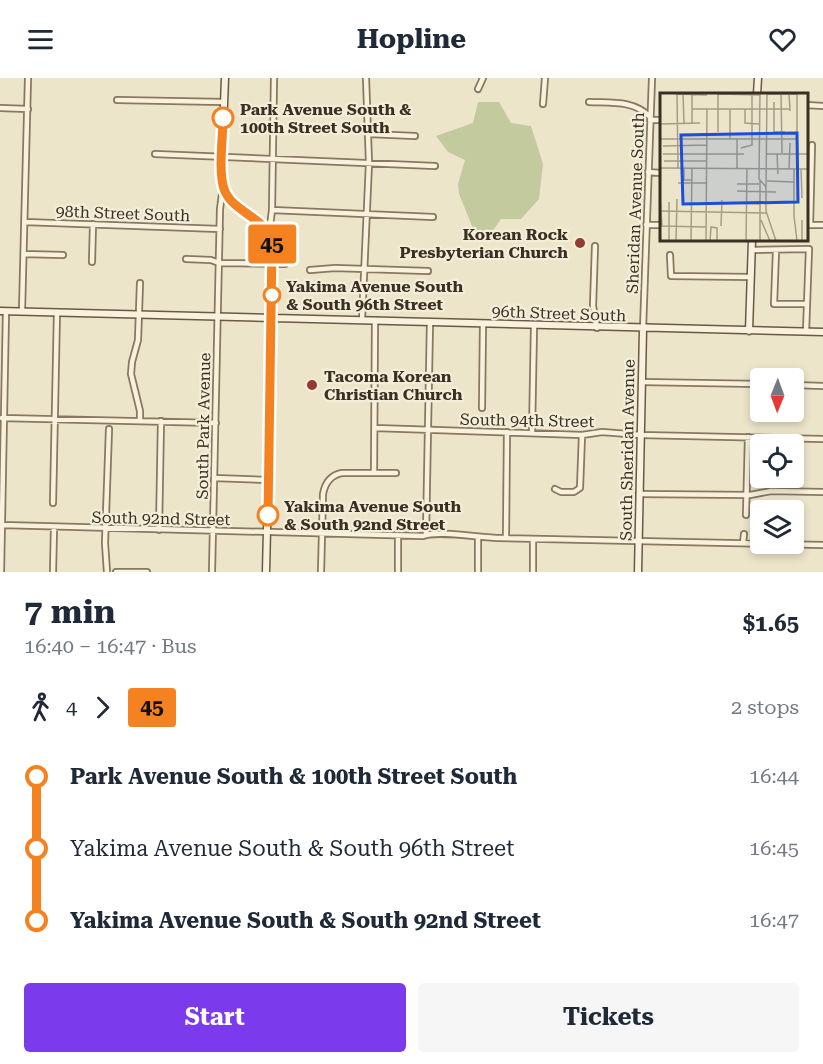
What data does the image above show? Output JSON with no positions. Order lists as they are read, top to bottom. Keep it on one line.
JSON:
{"streets":{"main road":["96th Street South","South Sheridan Avenue"],"street":["Sheridan Avenue South","98th Street South","South 94th Street","South Park Avenue","South 92nd Street"]},"crossings":[["Sheridan Avenue South","96th Street South"],["Sheridan Avenue South","South Sheridan Avenue"],["98th Street South","South Park Avenue"],["96th Street South","South Park Avenue"],["96th Street South","South Sheridan Avenue"],["South 94th Street","South Sheridan Avenue"],["South Park Avenue","South 92nd Street"],["South Sheridan Avenue","South 92nd Street"]],"places":["Park Avenue South & 100th Street South","Korean Rock Presbyterian Church","Yakima Avenue South & South 96th Street","Tacoma Korean Christian Church","Yakima Avenue South & South 92nd Street"],"lines":["bus line 45"],"north":"bottom","page":{"header":"Hopline","on_map":"45","heading":["7 min","16:40 – 16:47 · Bus","$1.65"],"legs":["4","45","2 stops"],"list":[{"name":"Park Avenue South & 100th Street South","value":"16:44"},{"name":"Yakima Avenue South & South 96th Street","value":"16:45"},{"name":"Yakima Avenue South & South 92nd Street","value":"16:47"}],"buttons":["Start","Tickets"]}}
